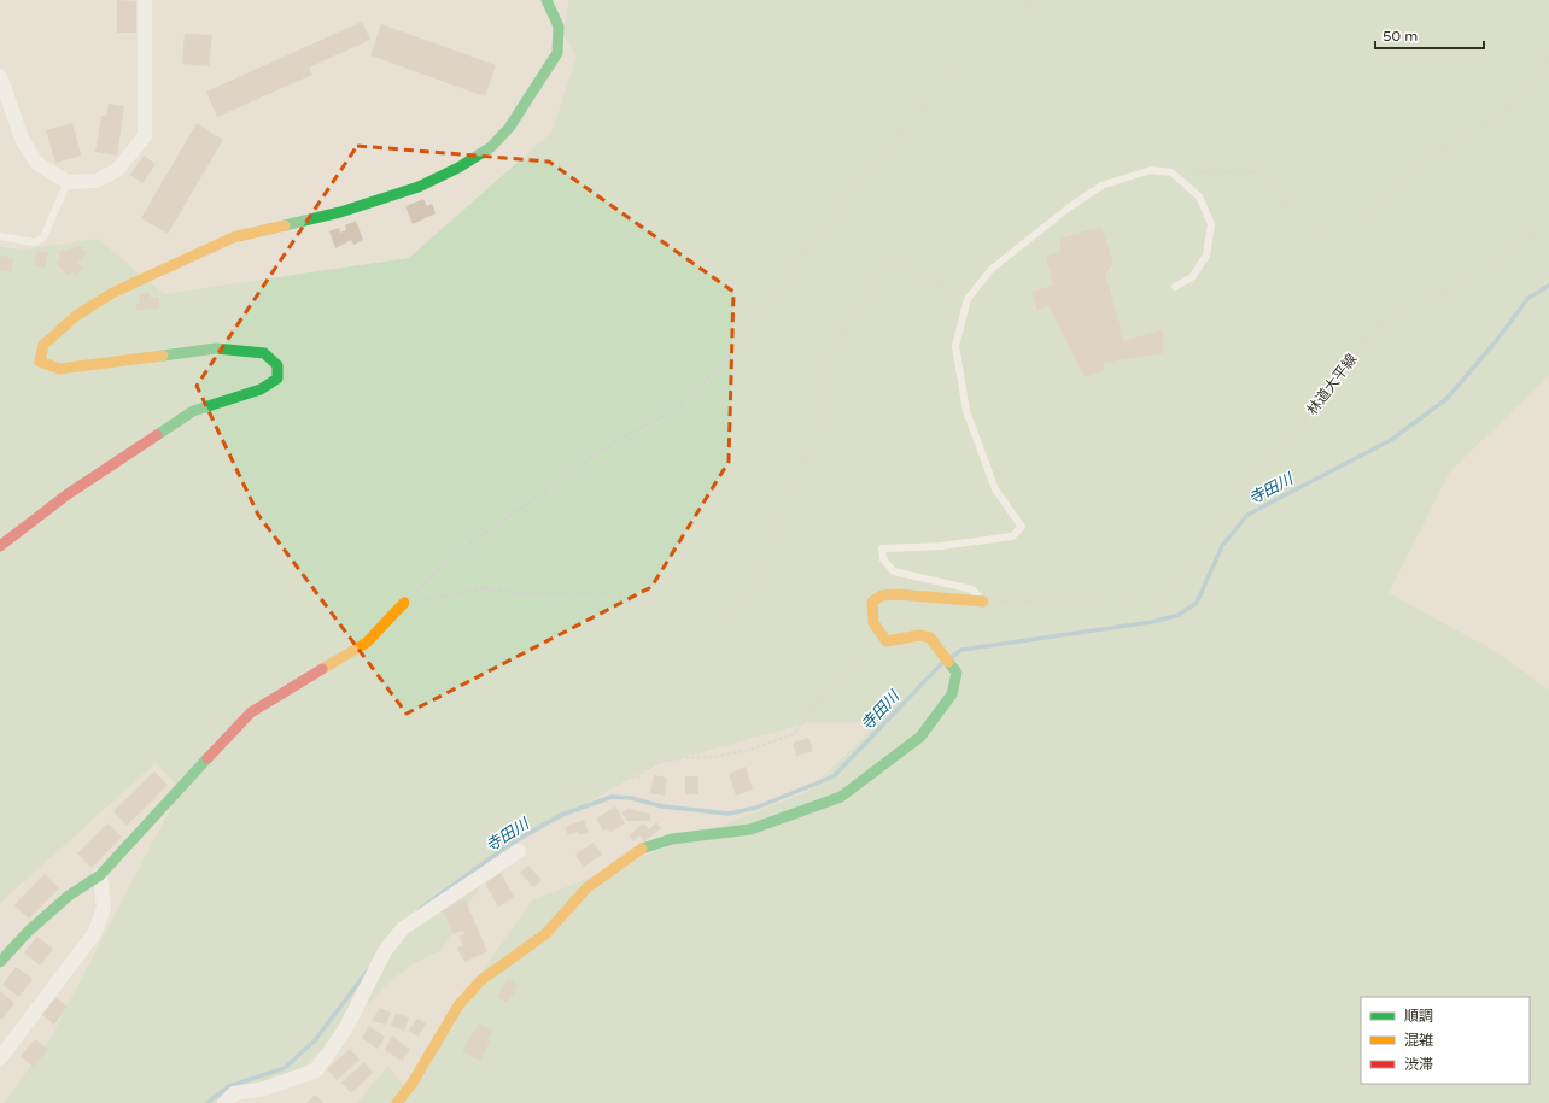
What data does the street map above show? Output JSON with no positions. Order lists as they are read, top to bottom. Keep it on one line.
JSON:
{"streets":{"path":["林道大平線"]},"water":["寺田川"],"legend":["順調","混雑","渋滞"],"scale_bar":"50 m"}
